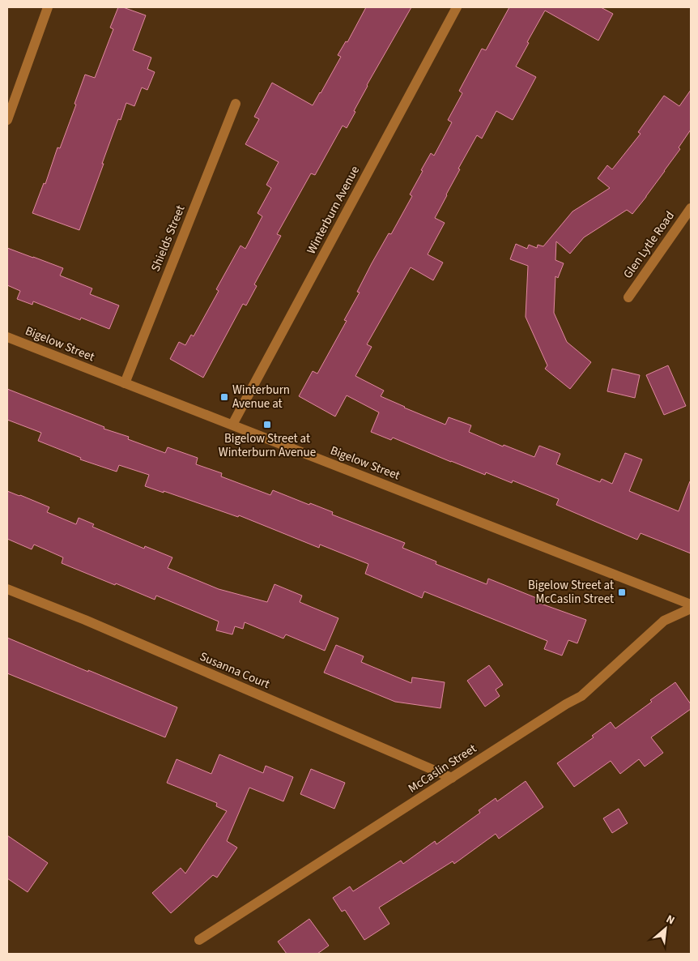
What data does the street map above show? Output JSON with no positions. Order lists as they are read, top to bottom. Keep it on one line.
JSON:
{"streets":{"street":["Winterburn Avenue","Shields Street","Glen Lytle Road","Bigelow Street","Susanna Court","McCaslin Street"]},"crossings":[["Winterburn Avenue","Bigelow Street"],["Shields Street","Bigelow Street"],["Susanna Court","McCaslin Street"]],"places":{"transit":["Winterburn Avenue at","Bigelow Street at Winterburn Avenue","Bigelow Street at McCaslin Street"]},"north":"top right"}
